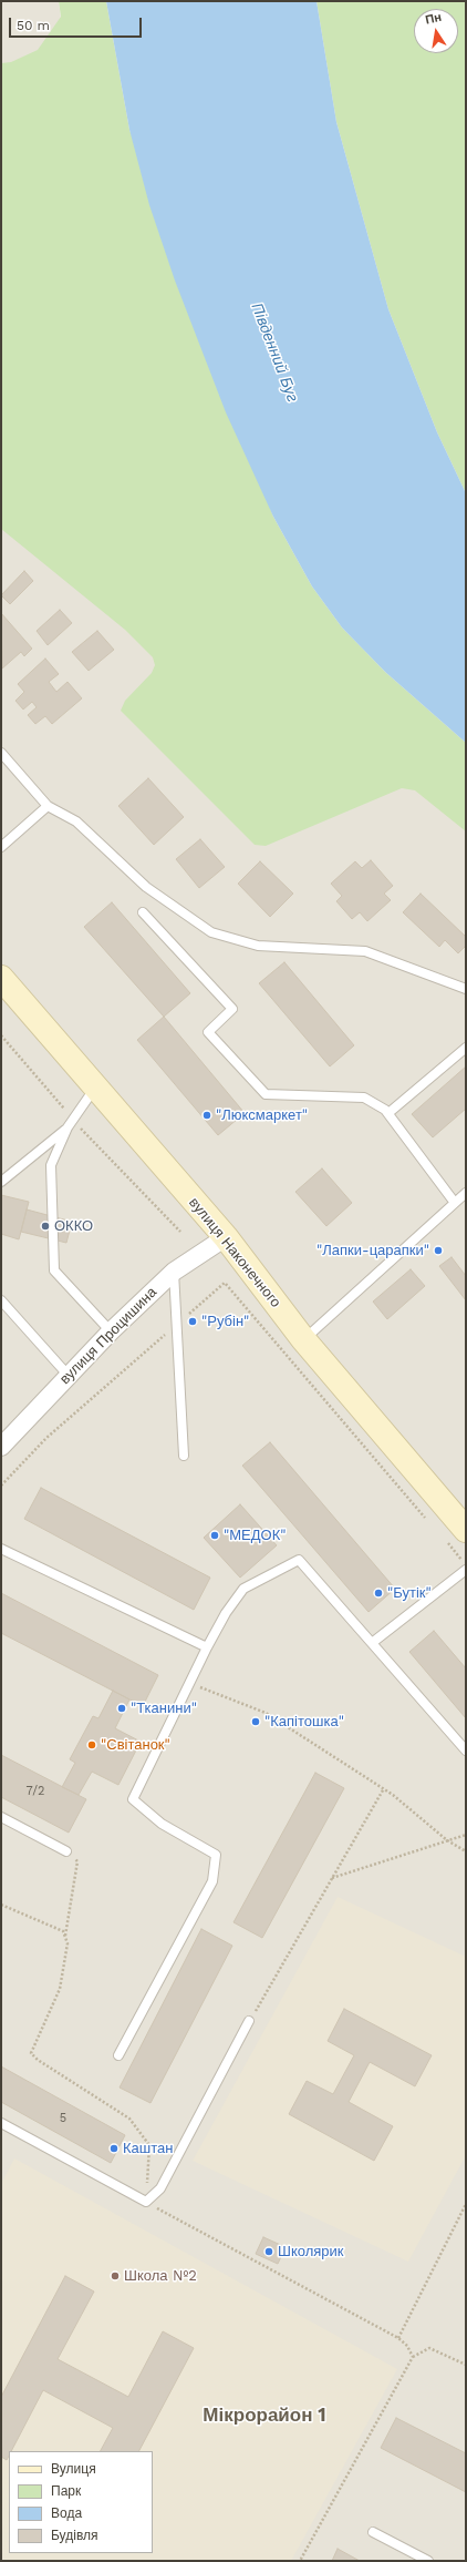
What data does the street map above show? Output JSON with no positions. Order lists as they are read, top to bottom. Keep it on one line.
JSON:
{"streets":{"street":["вулиця Наконечного","вулиця Процишина"]},"crossings":[["вулиця Наконечного","вулиця Процишина"]],"districts":["Мікрорайон 1"],"water":["Південний Буг"],"places":["\"Люксмаркет\"","ОККО","\"Лапки-царапки\"","\"Рубін\"","\"МЕДОК\"","\"Бутік\"","\"Тканини\"","\"Капітошка\"","\"Світанок\"","Каштан","Школярик","Школа №2"],"house_numbers":["7/2","5"],"legend":["Вулиця","Парк","Вода","Будівля"],"scale_bar":"50 m","north":"top"}
